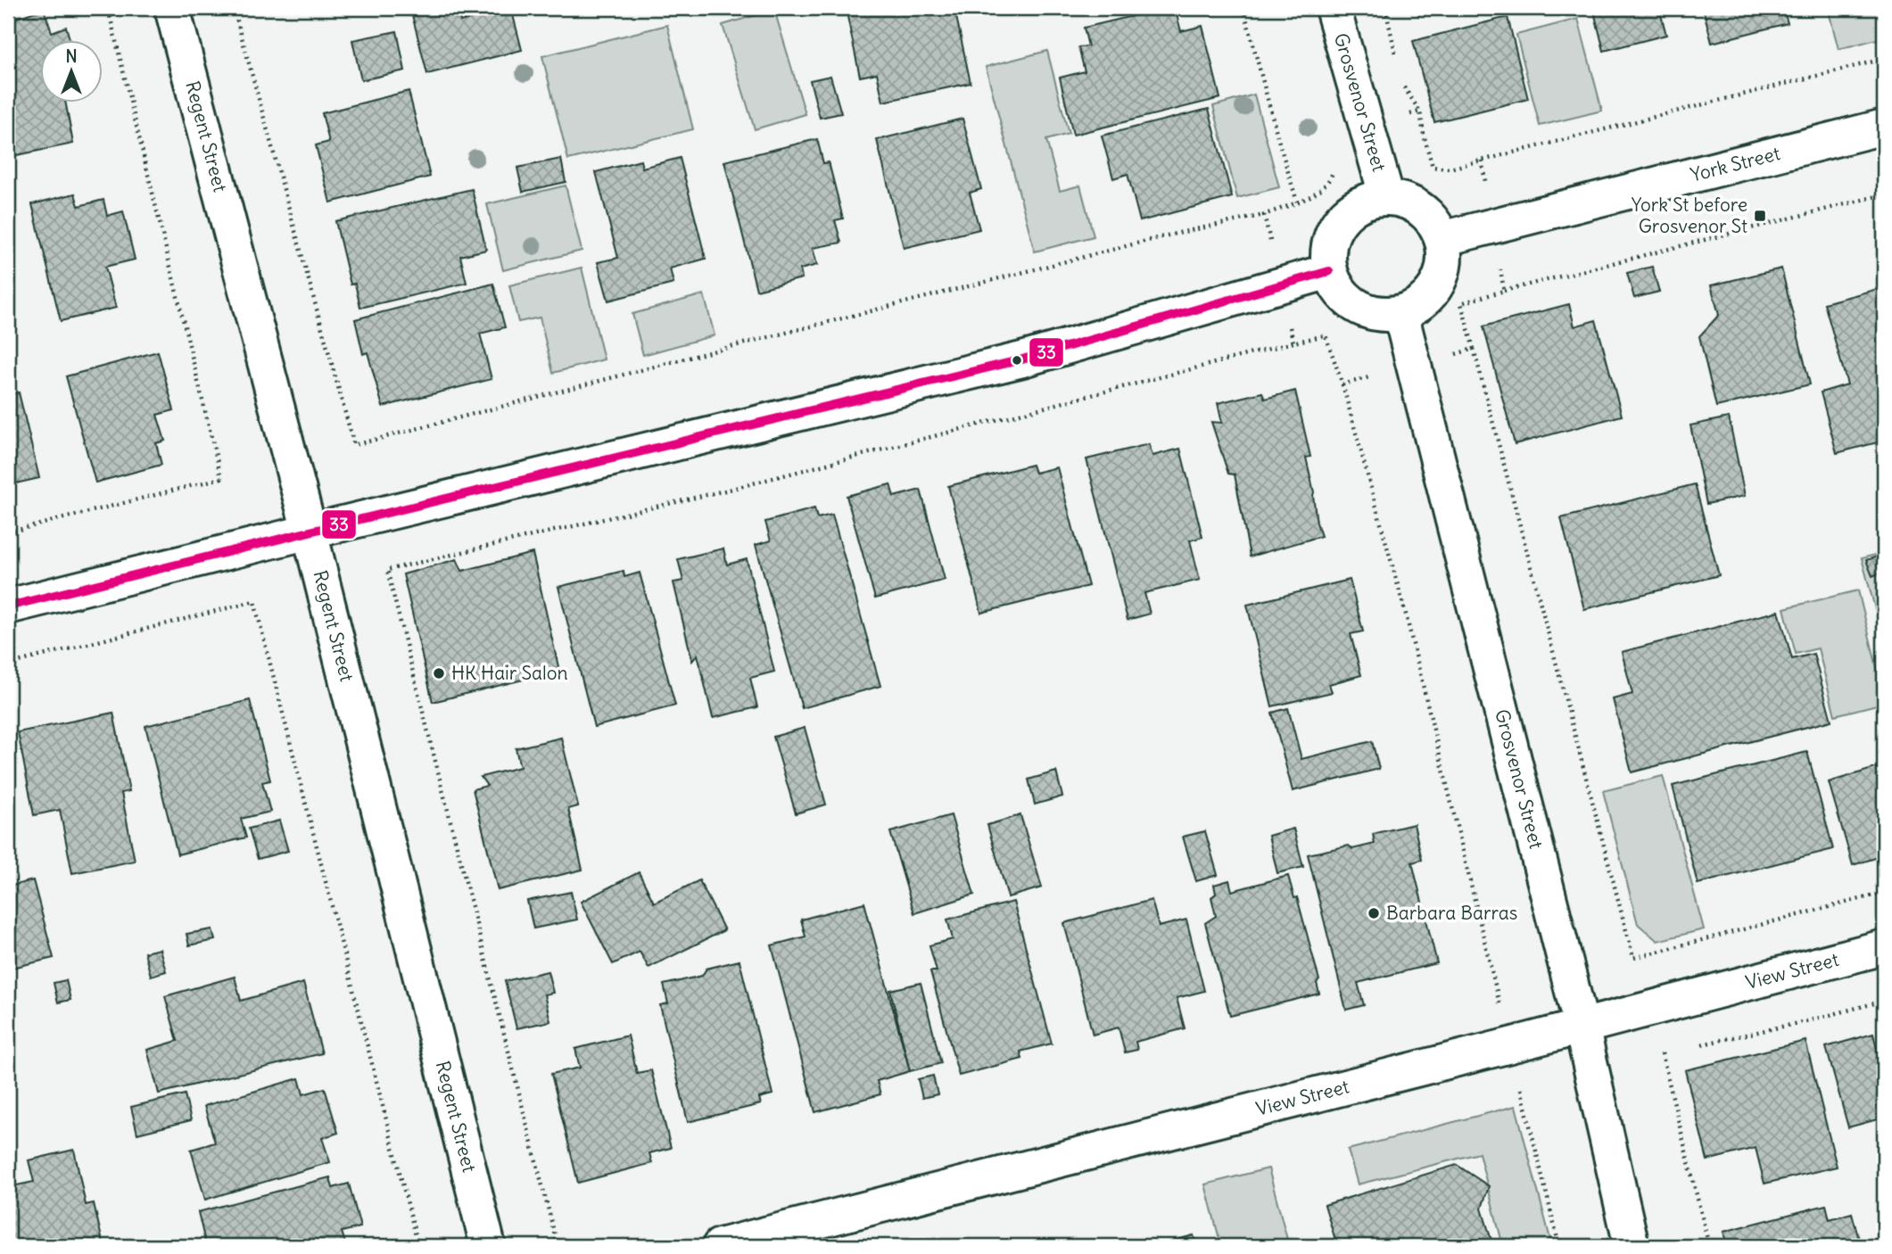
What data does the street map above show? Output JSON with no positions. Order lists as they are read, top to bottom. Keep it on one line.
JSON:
{"streets":{"street":["Grosvenor Street","Regent Street","York Street","View Street"]},"crossings":[["Grosvenor Street","York Street"],["Grosvenor Street","View Street"]],"places":{"transit":["York St before Grosvenor St"],"other":["HK Hair Salon","Barbara Barras"]},"lines":["transit line 33"],"north":"top"}
